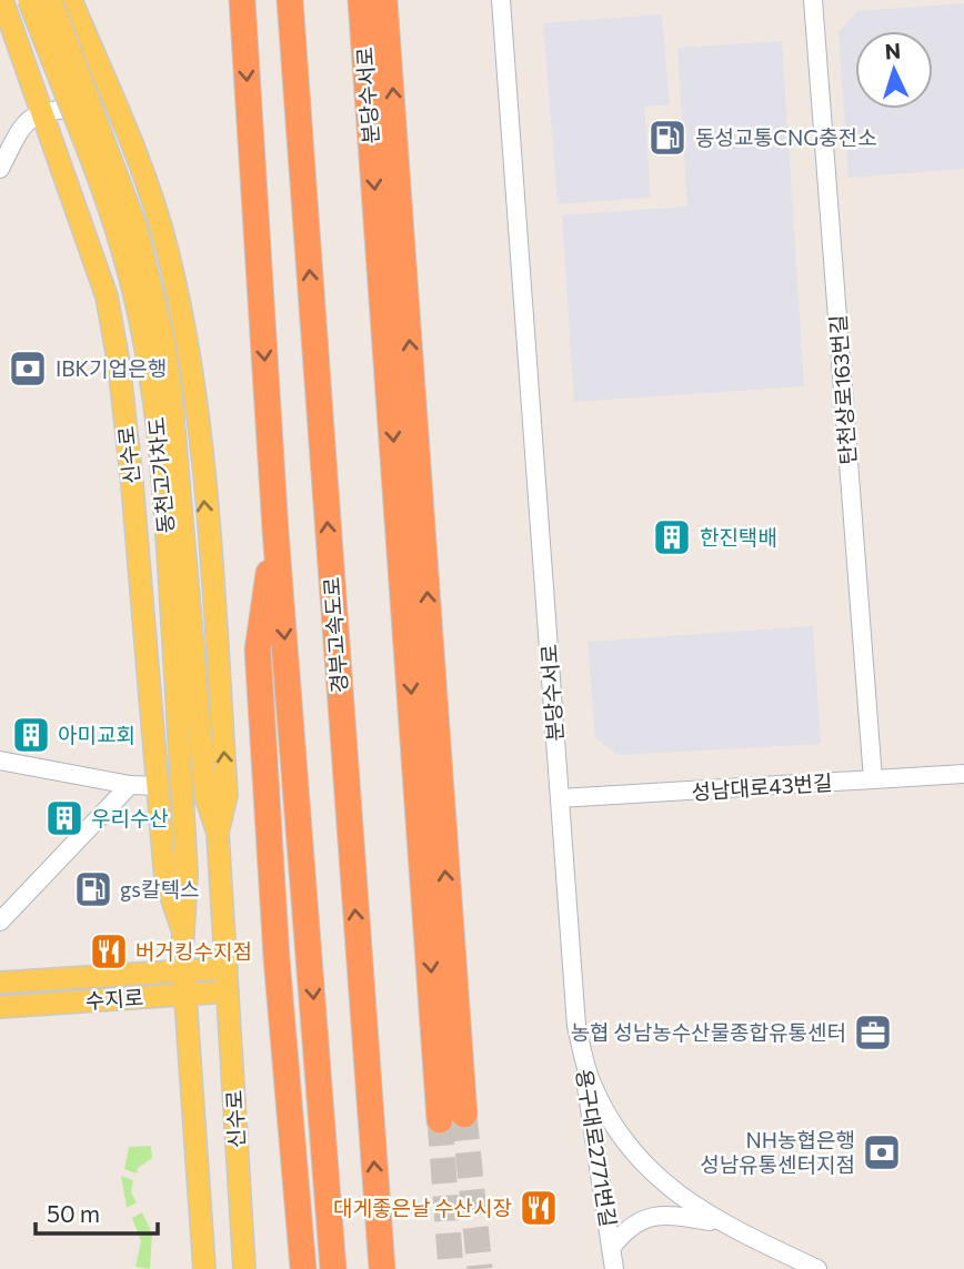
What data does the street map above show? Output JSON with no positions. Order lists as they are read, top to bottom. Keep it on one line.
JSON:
{"streets":{"highway":["분당수서로","경부고속도로"],"main road":["신수로","동천고가차도","수지로"],"street":["탄천상로163번길","성남대로43번길","용구대로2771번길"]},"crossings":[["분당수서로","성남대로43번길"],["분당수서로","용구대로2771번길"],["탄천상로163번길","성남대로43번길"],["신수로","동천고가차도"],["신수로","수지로"],["동천고가차도","수지로"]],"places":{"fuel station":["동성교통CNG충전소","gs칼텍스"],"bank":["IBK기업은행","NH농협은행 성남유통센터지점"],"building":["한진택배","아미교회","우리수산"],"restaurant":["버거킹수지점","대게좋은날 수산시장"],"office":["농협 성남농수산물종합유통센터"]},"scale_bar":"50 m","north":"top"}
